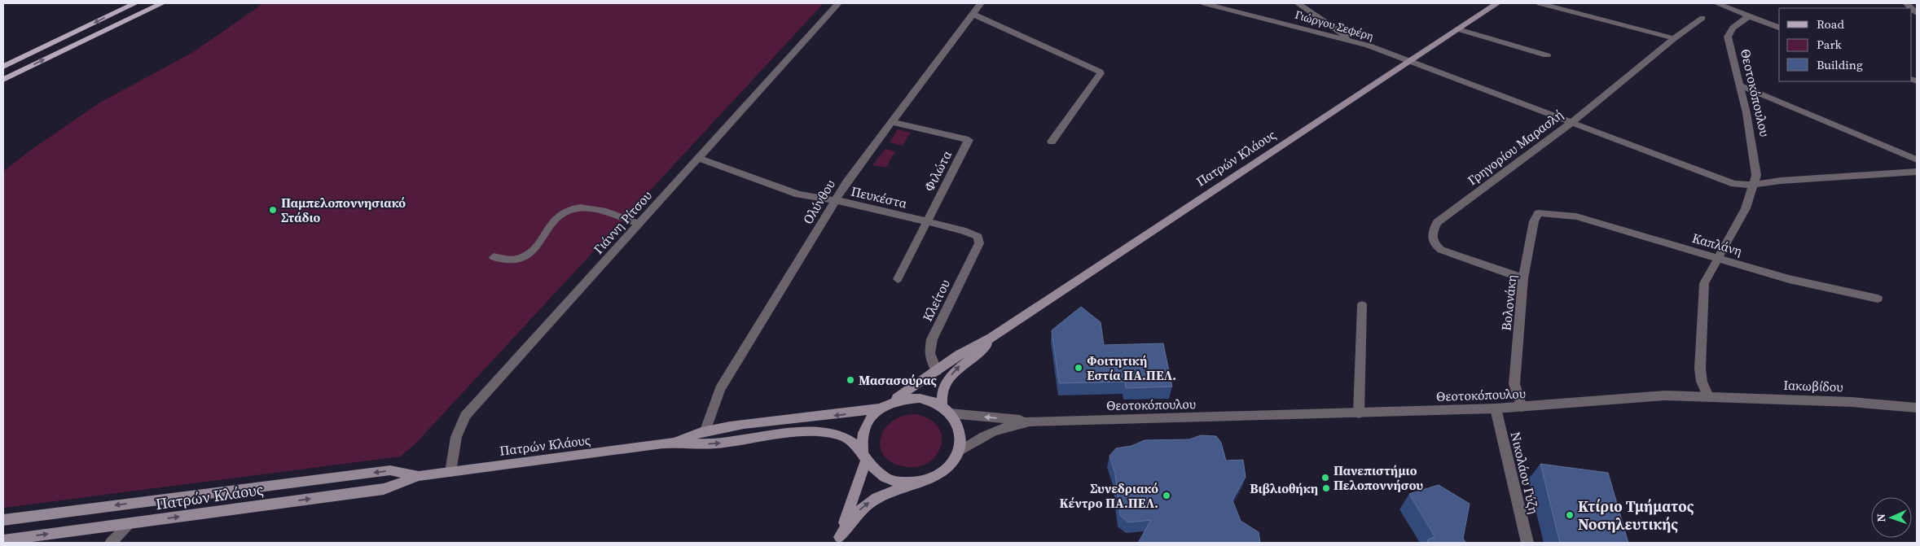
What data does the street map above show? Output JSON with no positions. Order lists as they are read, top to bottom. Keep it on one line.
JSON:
{"streets":{"main road":["Πατρών Κλάους"],"street":["Γιώργου Σεφέρη","Θεοτοκόπουλου","Γρηγορίου Μαρασλή","Φιλώτα","Πευκέστα","Ολύνθου","Γιάννη Ρίτσου","Καπλάνη","Κλείτου","Βολονάκη","Ιακωβίδου","Νικολάου Γύζη"]},"crossings":[["Γιώργου Σεφέρη","Θεοτοκόπουλου"],["Γιώργου Σεφέρη","Γρηγορίου Μαρασλή"],["Γιώργου Σεφέρη","Πατρών Κλάους"],["Θεοτοκόπουλου","Καπλάνη"],["Θεοτοκόπουλου","Βολονάκη"],["Θεοτοκόπουλου","Ιακωβίδου"],["Θεοτοκόπουλου","Νικολάου Γύζη"],["Γρηγορίου Μαρασλή","Βολονάκη"],["Πατρών Κλάους","Γιάννη Ρίτσου"],["Φιλώτα","Πευκέστα"],["Φιλώτα","Ολύνθου"],["Πευκέστα","Ολύνθου"],["Πευκέστα","Γιάννη Ρίτσου"],["Πευκέστα","Κλείτου"],["Καπλάνη","Βολονάκη"]],"places":["Παμπελοποννησιακό Στάδιο","Φοιτητική Εστία ΠΑ.ΠΕΛ.","Μασασούρας","Πανεπιστήμιο Πελοποννήσου","Βιβλιοθήκη","Συνεδριακό Κέντρο ΠΑ.ΠΕΛ.","Κτίριο Τμήματος Νοσηλευτικής"],"legend":["Road","Park","Building"],"north":"left"}
